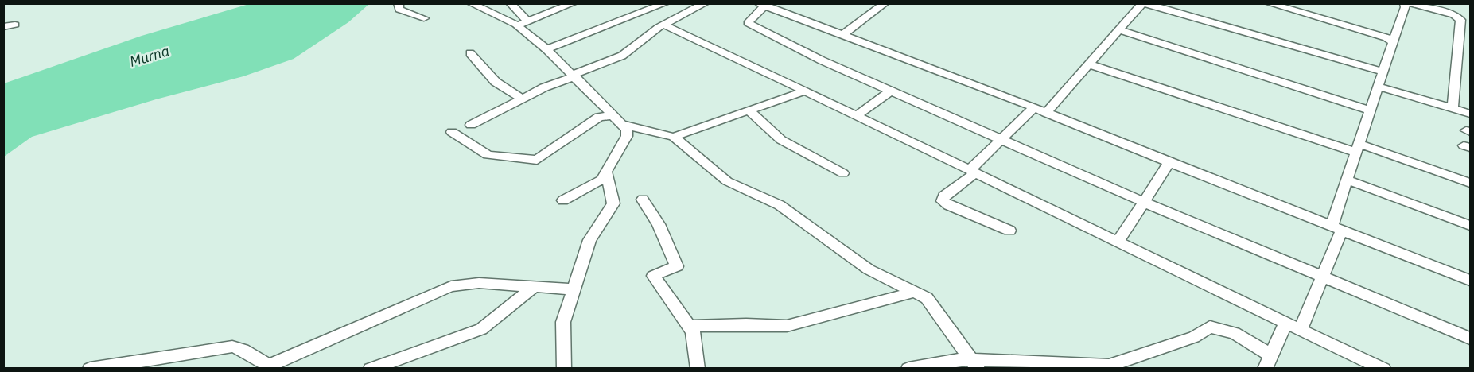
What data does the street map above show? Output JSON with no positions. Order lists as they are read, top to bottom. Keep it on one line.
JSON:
{"water":["Murna"]}
